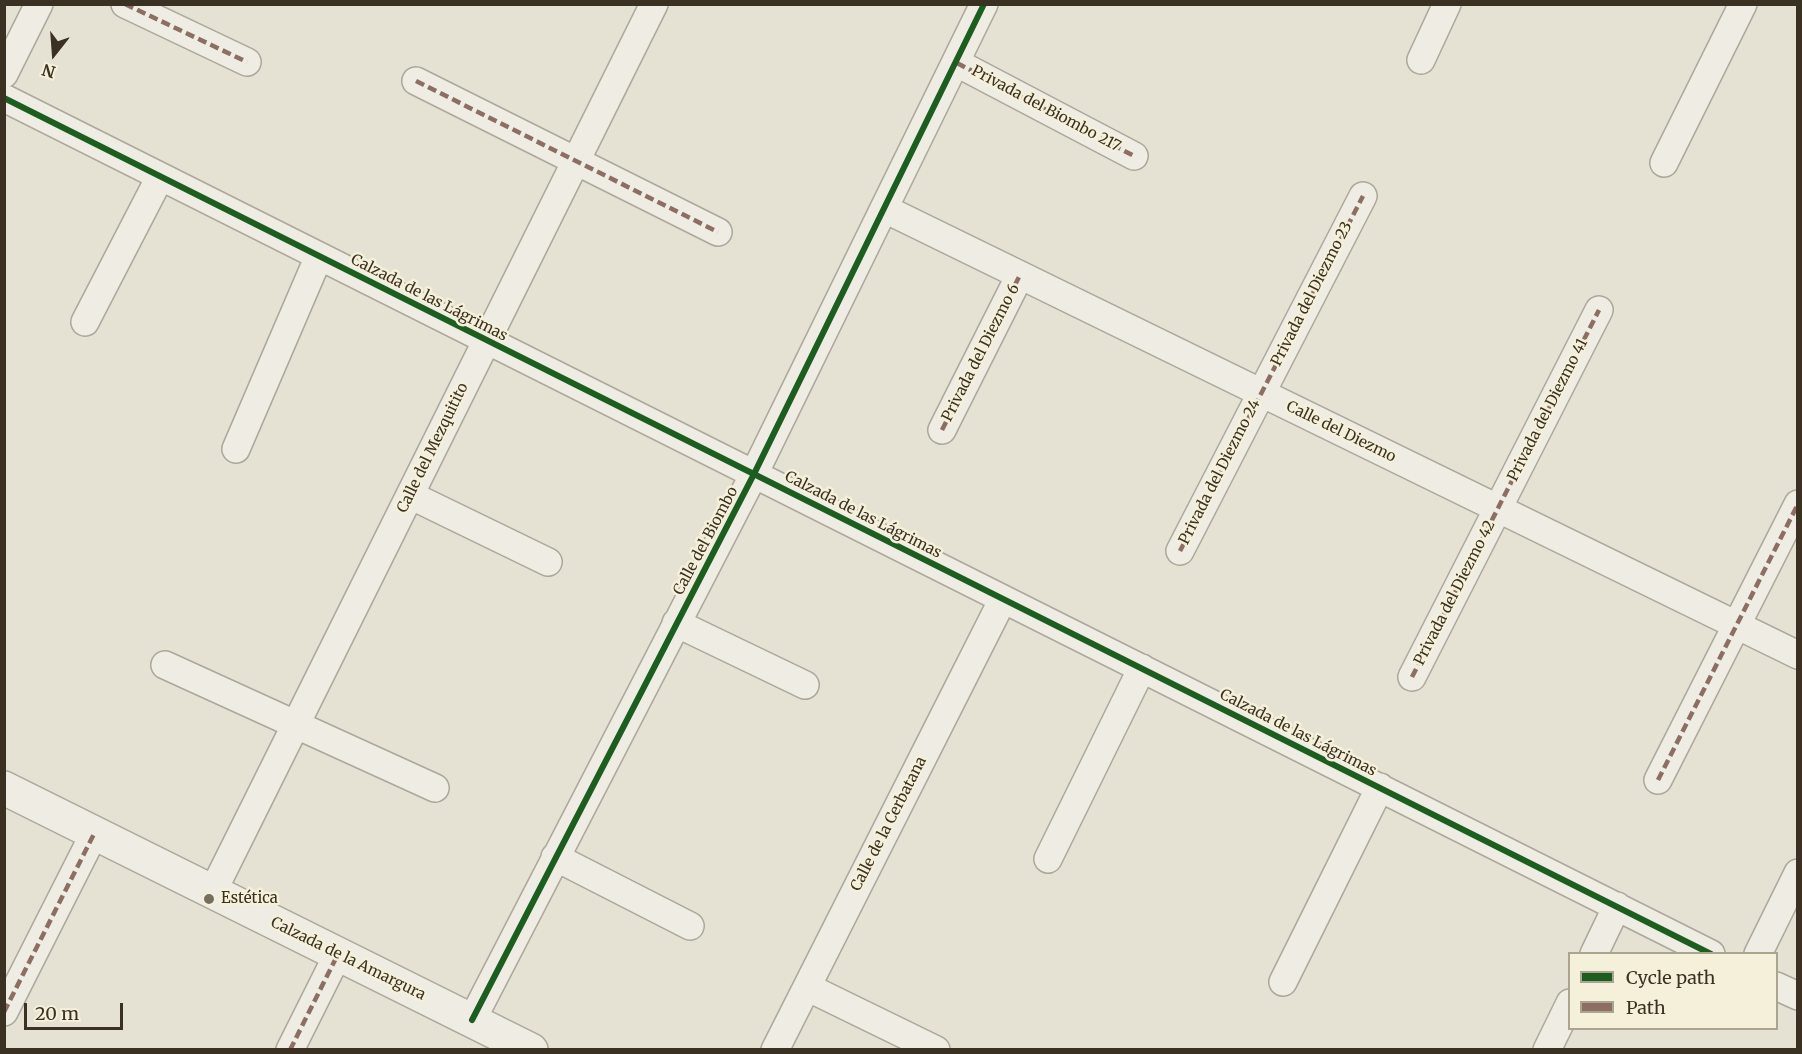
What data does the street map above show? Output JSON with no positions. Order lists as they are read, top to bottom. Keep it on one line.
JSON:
{"streets":{"street":["Privada del Biombo 217","Privada del Diezmo 23","Calzada de las Lágrimas","Privada del Diezmo 6","Privada del Diezmo 41","Calle del Diezmo","Calle del Mezquitito","Privada del Diezmo 24","Calle del Biombo","Privada del Diezmo 42","Calle de la Cerbatana","Calzada de la Amargura"]},"crossings":[["Privada del Biombo 217","Calle del Biombo"],["Privada del Diezmo 23","Calle del Diezmo"],["Privada del Diezmo 23","Privada del Diezmo 24"],["Calzada de las Lágrimas","Calle del Mezquitito"],["Calzada de las Lágrimas","Calle del Biombo"],["Calzada de las Lágrimas","Calle de la Cerbatana"],["Privada del Diezmo 6","Calle del Diezmo"],["Privada del Diezmo 41","Calle del Diezmo"],["Privada del Diezmo 41","Privada del Diezmo 42"],["Calle del Diezmo","Privada del Diezmo 24"],["Calle del Diezmo","Calle del Biombo"],["Calle del Diezmo","Privada del Diezmo 42"],["Calle del Mezquitito","Calzada de la Amargura"],["Calle del Biombo","Calzada de la Amargura"]],"places":["Estética"],"legend":["Cycle path","Path"],"scale_bar":"20 m","north":"bottom"}
